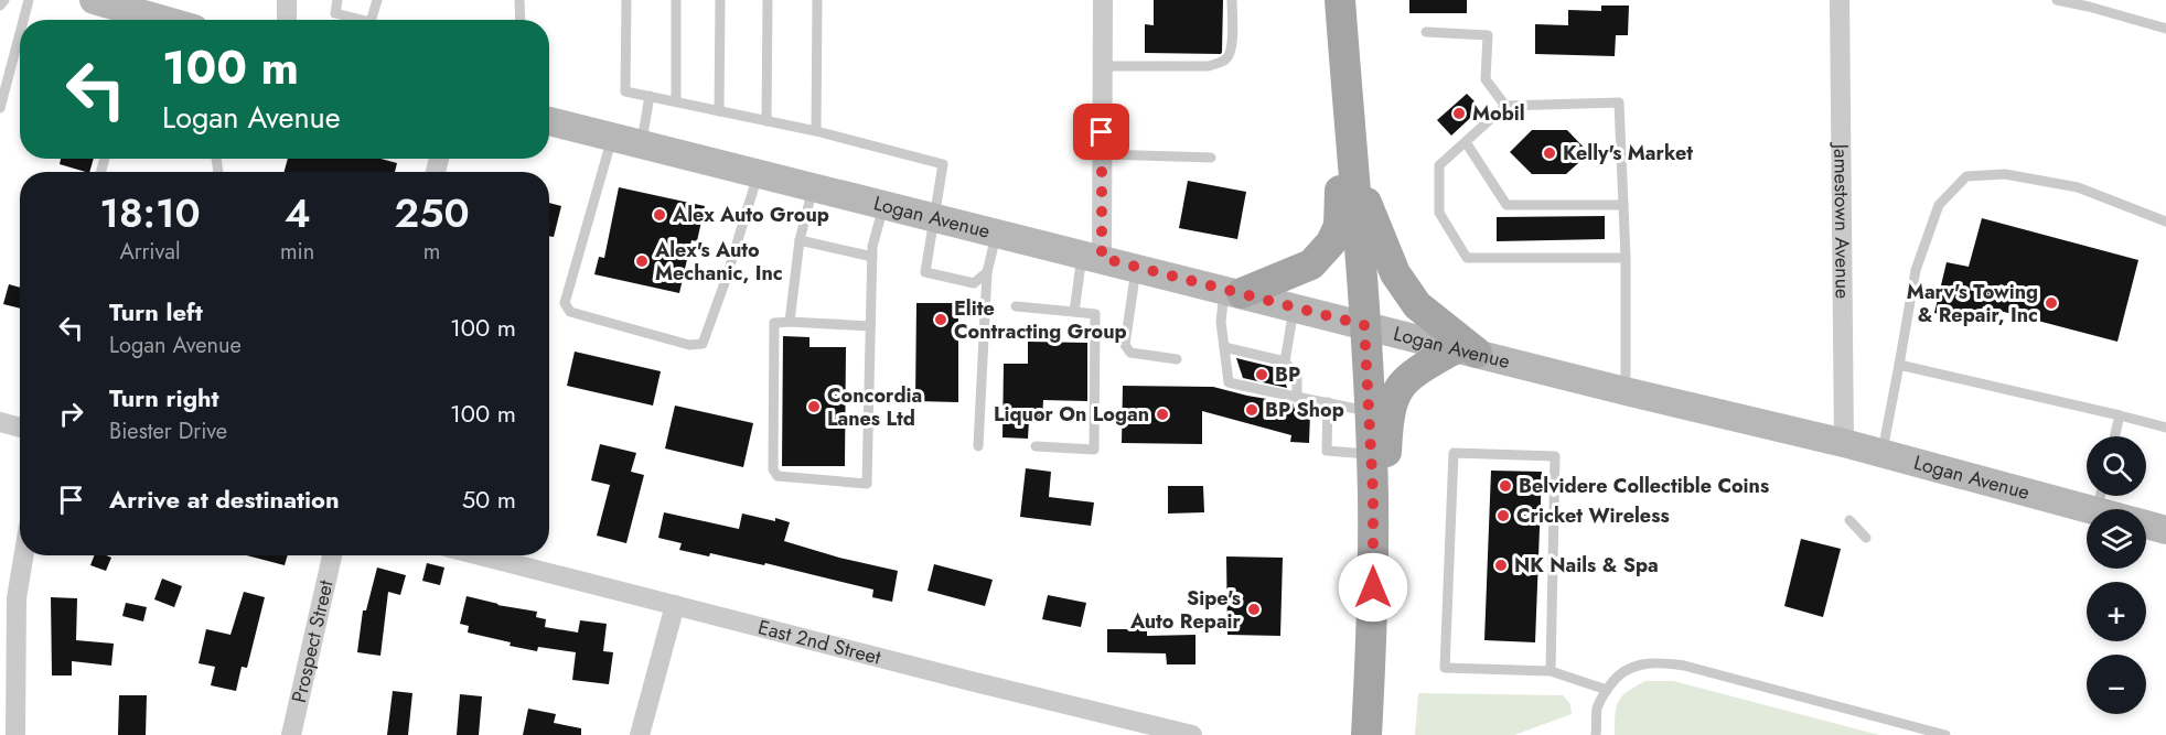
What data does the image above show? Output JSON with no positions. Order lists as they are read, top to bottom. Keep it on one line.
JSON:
{"streets":{"main road":["Logan Avenue"],"street":["Jamestown Avenue","Prospect Street","East 2nd Street"]},"crossings":[["Logan Avenue","Jamestown Avenue"]],"places":["Mobil","Kelly's Market","Alex Auto Group","Alex's Auto Mechanic, Inc","Marv's Towing & Repair, Inc","Elite Contracting Group","BP","Concordia Lanes Ltd","BP Shop","Liquor On Logan","Belvidere Collectible Coins","Cricket Wireless","NK Nails & Spa","Sipe's Auto Repair"],"page":{"turn":["100 m","Logan Avenue"],"eta":["18:10","Arrival","4","min","250","m"],"list":[{"name":"Turn left","note":"Logan Avenue","value":"100 m"},{"name":"Turn right","note":"Biester Drive","value":"100 m"},{"name":"Arrive at destination","value":"50 m"}],"map_buttons":["+","−"]}}
